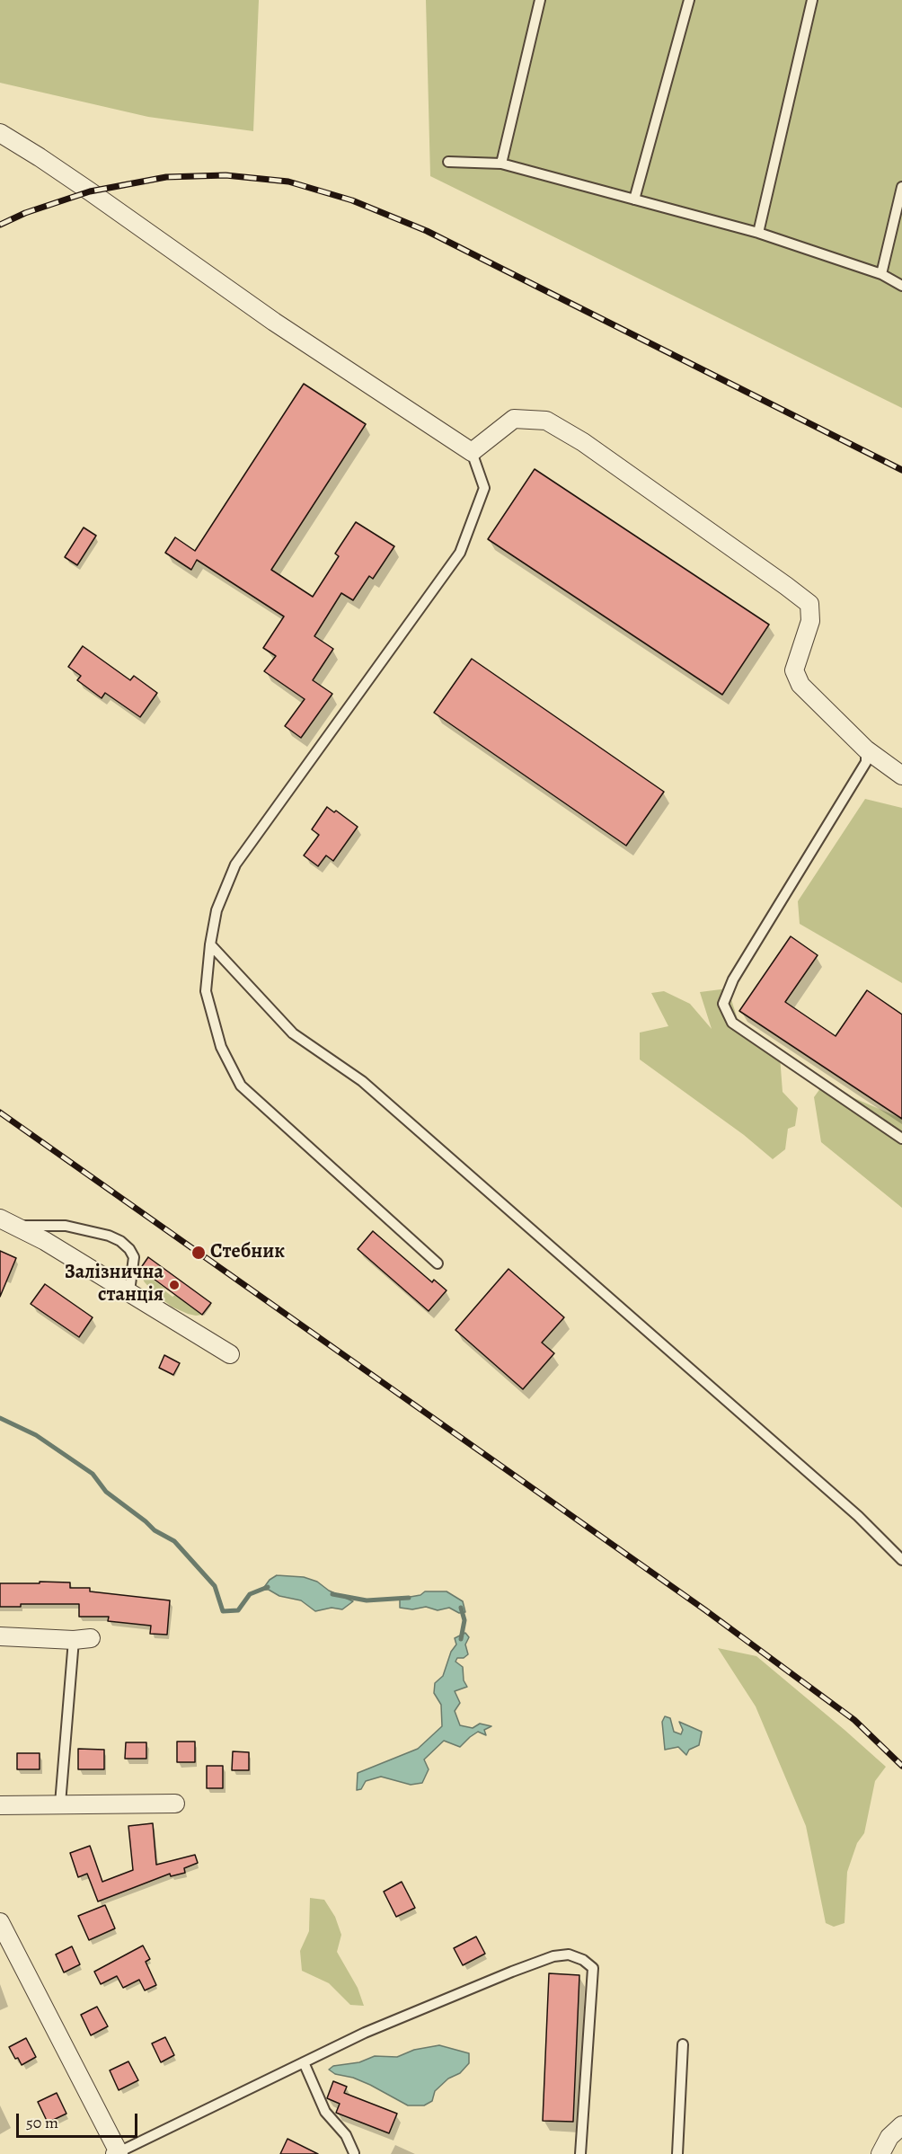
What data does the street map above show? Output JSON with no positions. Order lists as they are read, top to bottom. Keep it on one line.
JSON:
{"places":["Стебник","Залізнична станція"],"scale_bar":"50 m"}
